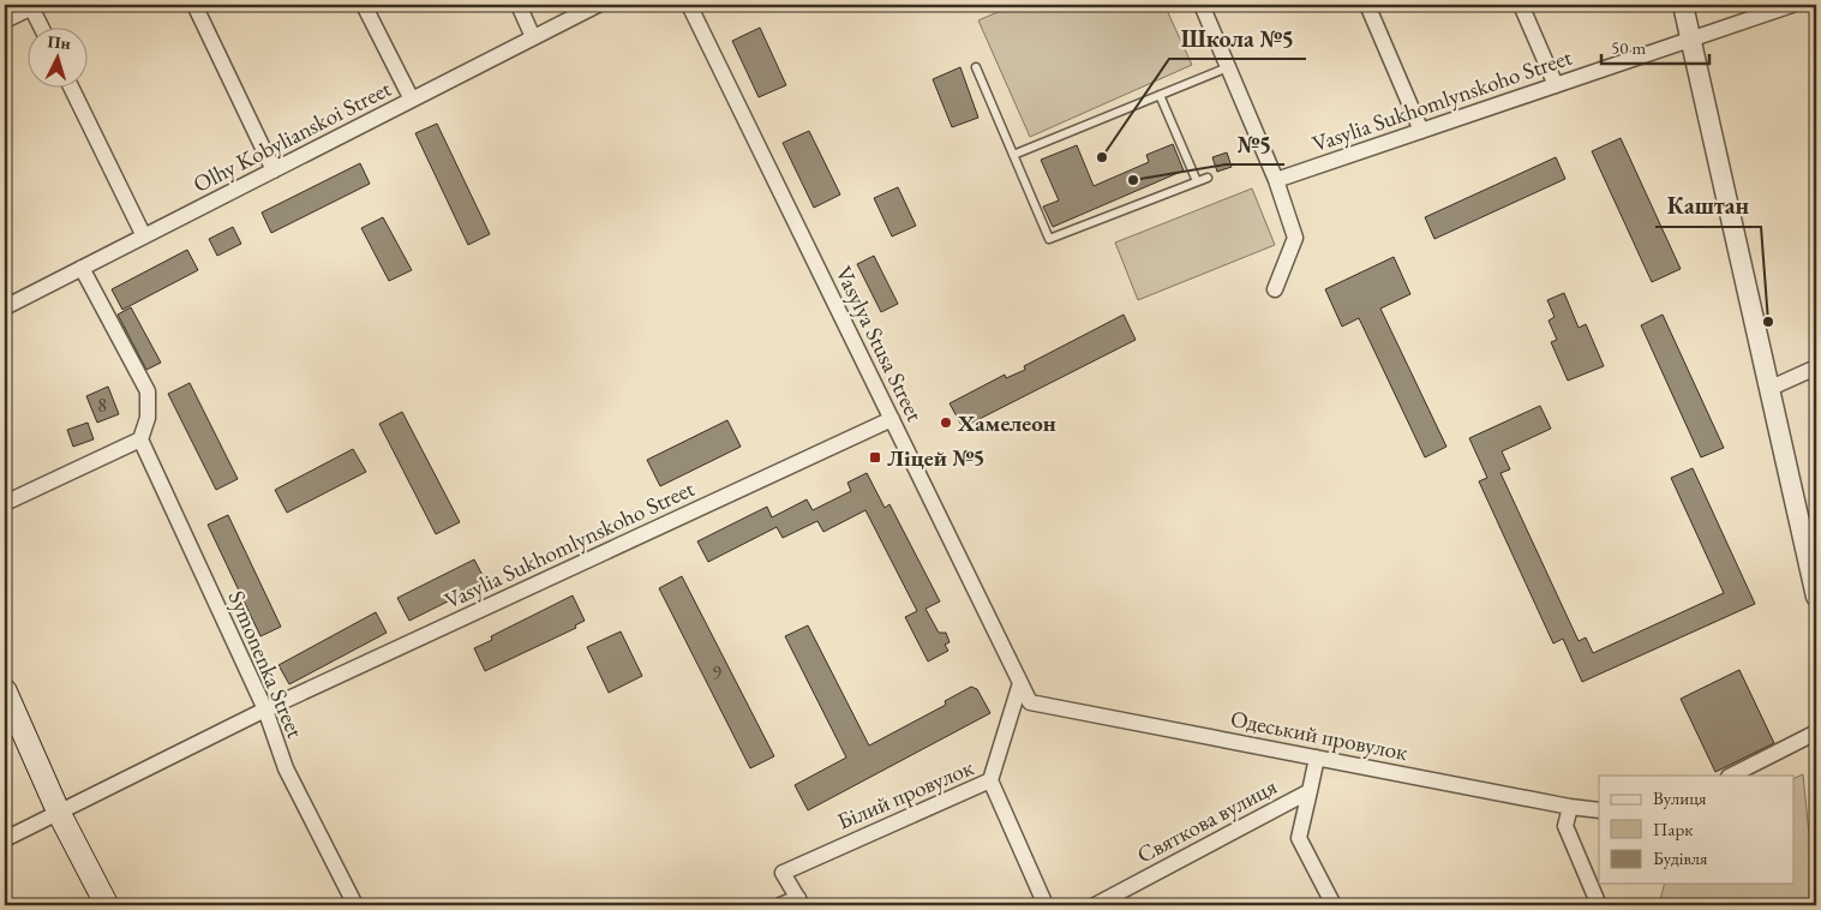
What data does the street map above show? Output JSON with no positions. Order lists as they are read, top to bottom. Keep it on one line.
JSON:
{"streets":{"street":["Vasylia Sukhomlynskoho Street","Olhy Kobylianskoi Street","Vasylya Stusa Street","Symonenka Street","Одеський провулок","Білий провулок","Святкова вулиця"]},"crossings":[["Vasylia Sukhomlynskoho Street","Vasylya Stusa Street"],["Vasylia Sukhomlynskoho Street","Symonenka Street"],["Vasylya Stusa Street","Одеський провулок"],["Одеський провулок","Святкова вулиця"]],"places":{"other":["Школа №5","№5","Каштан","Хамелеон"],"transit":["Ліцей №5"]},"house_numbers":["8","9"],"legend":["Вулиця","Парк","Будівля"],"scale_bar":"50 m","north":"top"}
